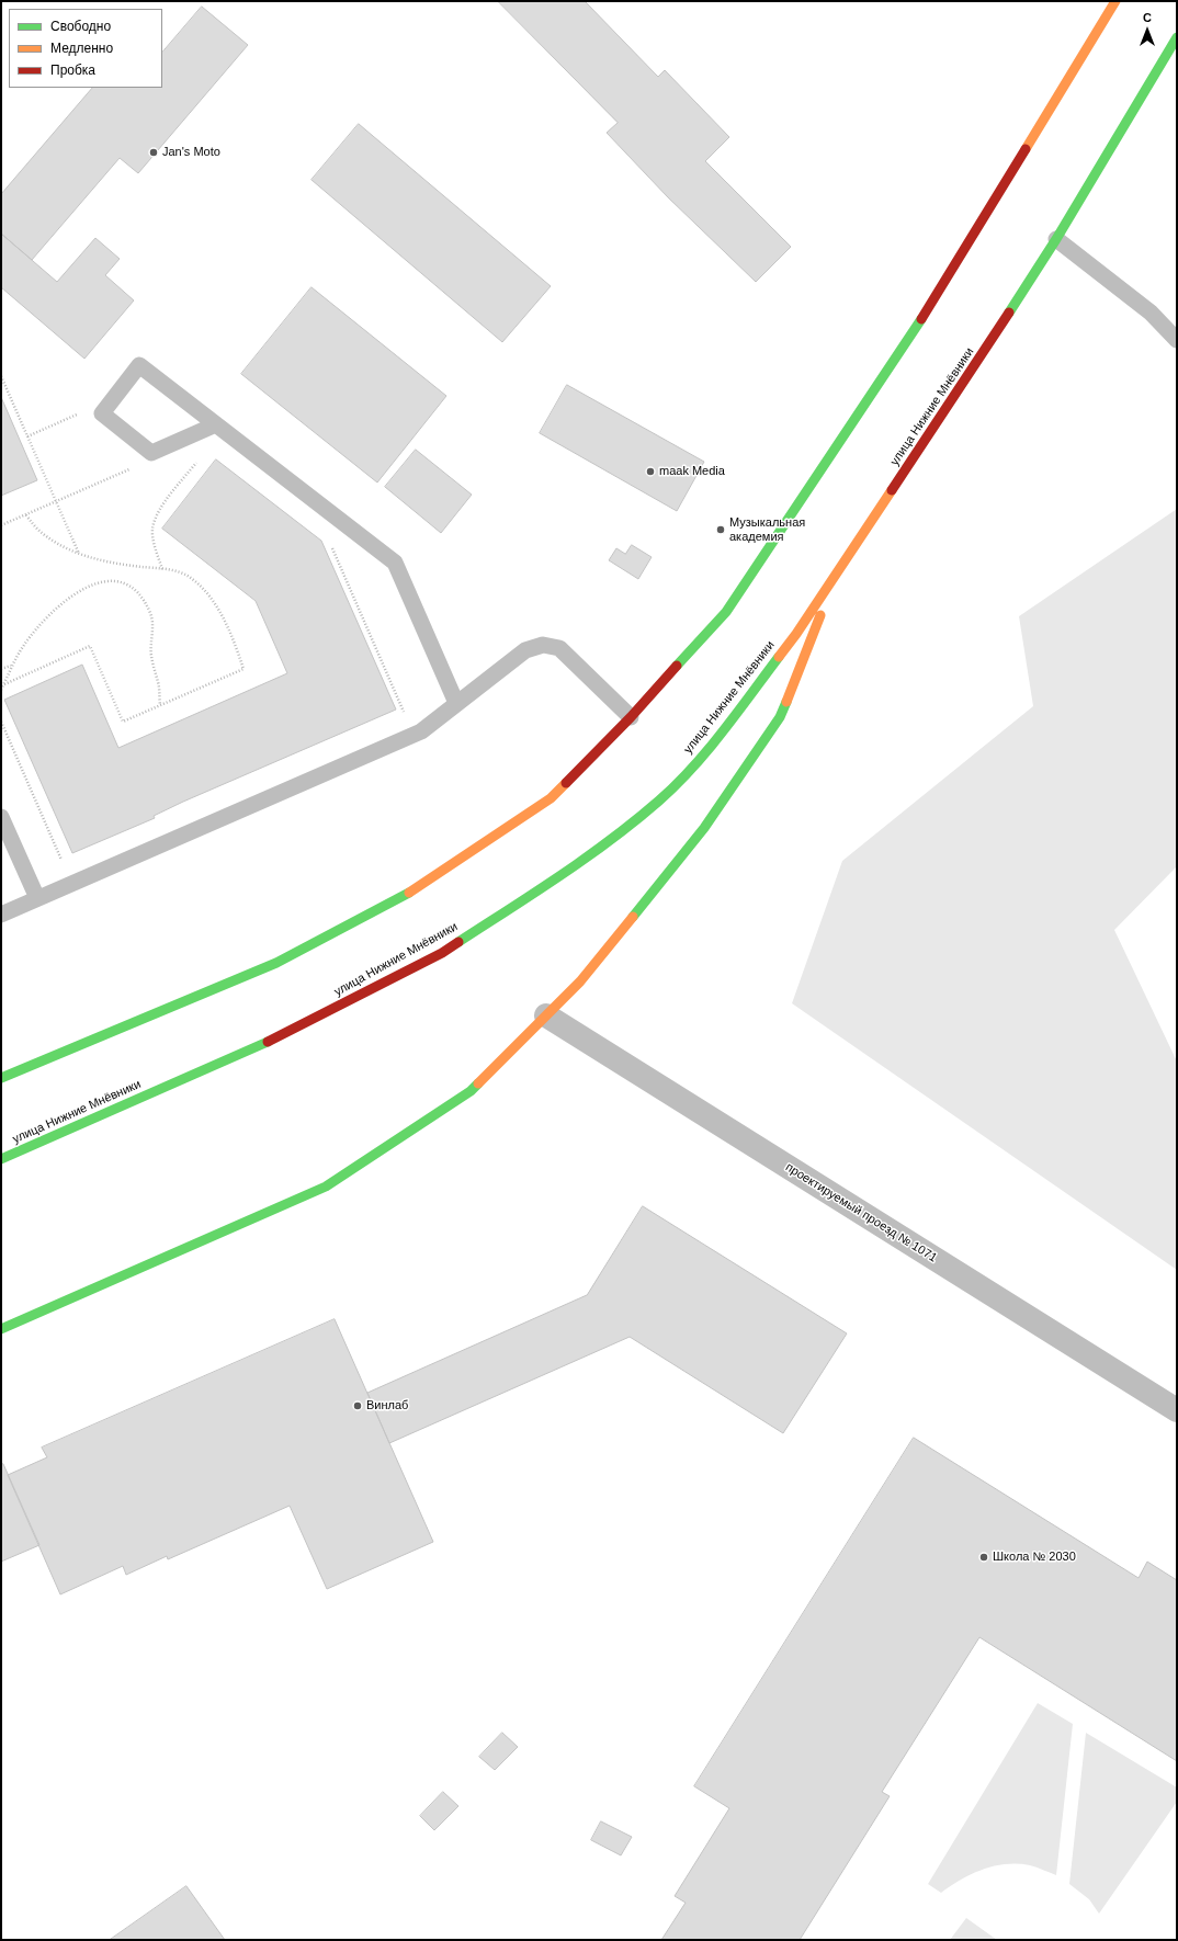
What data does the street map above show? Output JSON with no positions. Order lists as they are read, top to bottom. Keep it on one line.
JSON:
{"streets":{"main road":["улица Нижние Мнёвники"],"street":["проектируемый проезд № 1071"]},"places":["Jan's Moto","maak Media","Музыкальная академия","Винлаб","Школа № 2030"],"legend":["Свободно","Медленно","Пробка"],"north":"top"}
